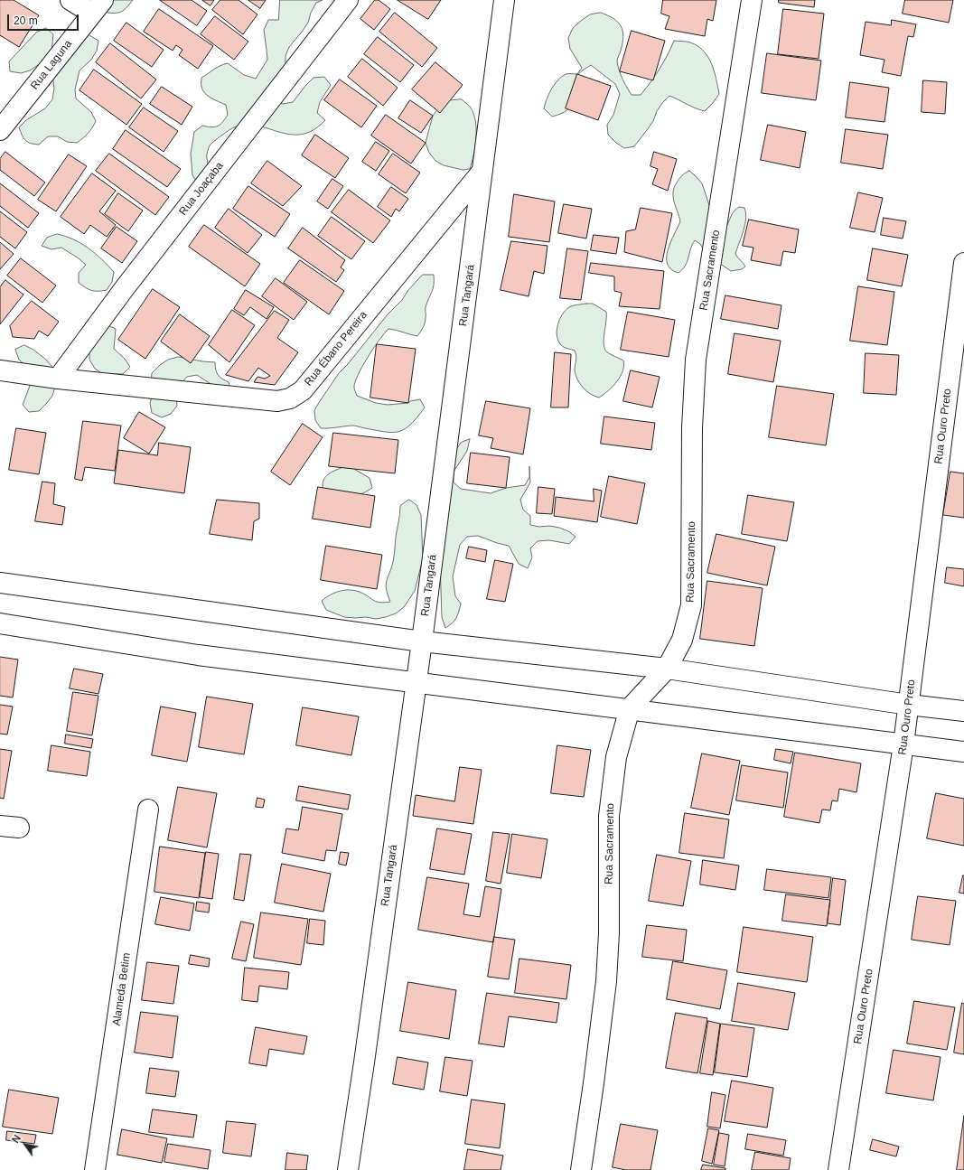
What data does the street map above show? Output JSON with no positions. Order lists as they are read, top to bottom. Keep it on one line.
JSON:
{"streets":{"street":["Rua Laguna","Rua Joaçaba","Rua Sacramento","Rua Tangará","Rua Ébano Pereira","Rua Ouro Preto","Alameda Betim"]},"crossings":[["Rua Joaçaba","Rua Ébano Pereira"],["Rua Tangará","Rua Ébano Pereira"]],"scale_bar":"20 m","north":"top left"}
